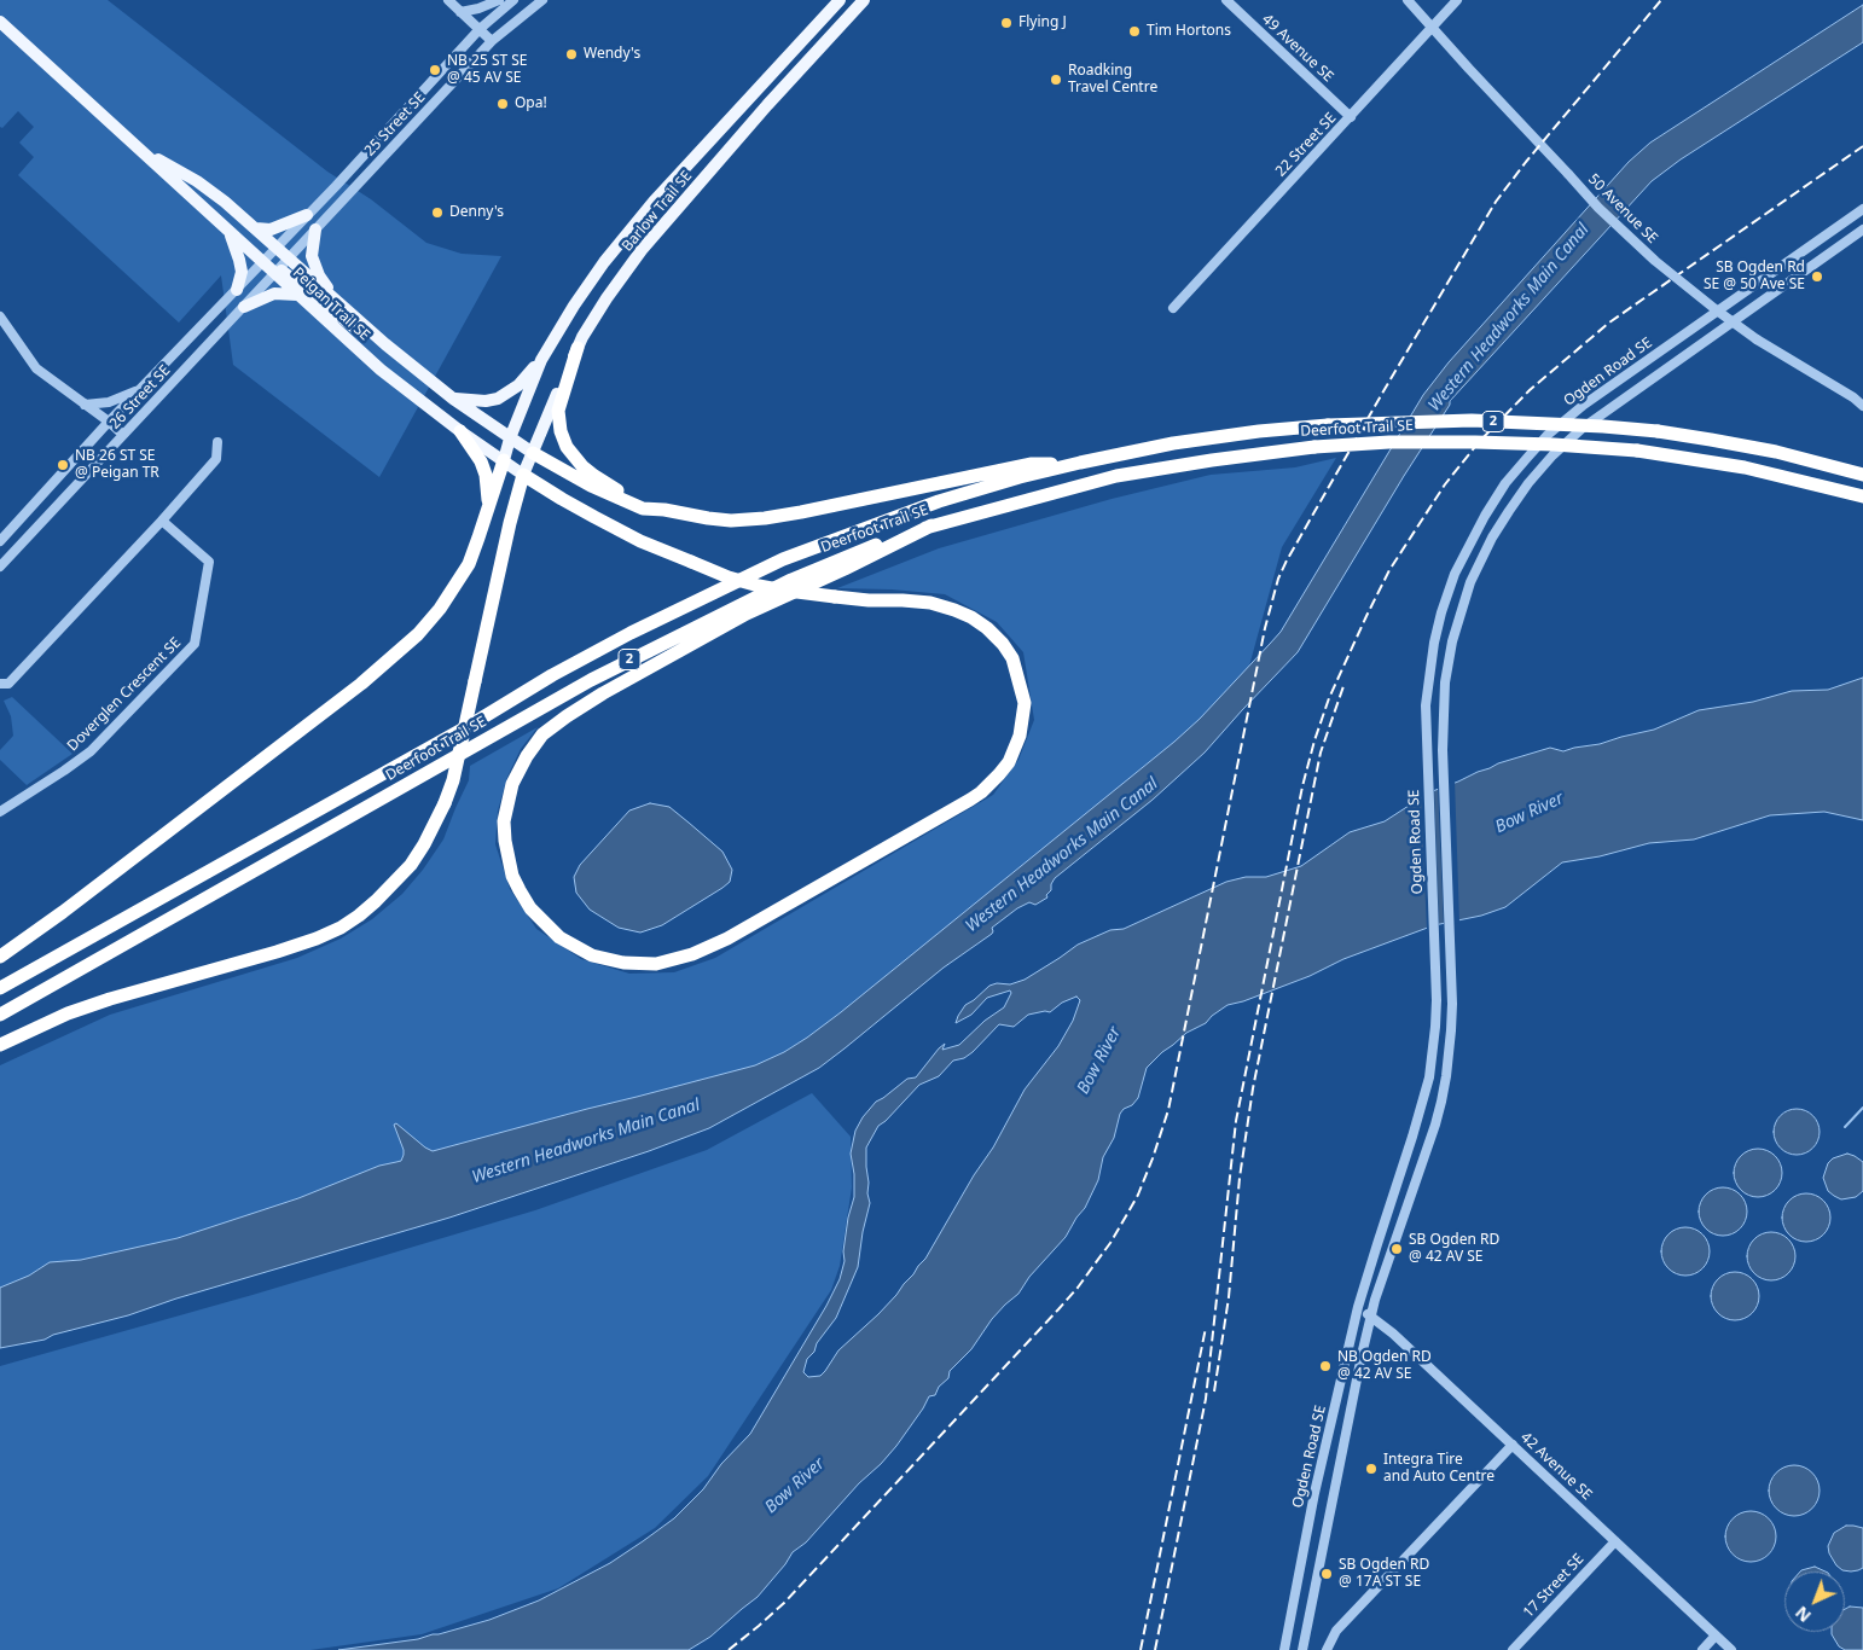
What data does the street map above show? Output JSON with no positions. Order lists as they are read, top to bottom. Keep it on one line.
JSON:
{"streets":{"highway":["2","Deerfoot Trail SE"],"main road":["Barlow Trail SE","Peigan Trail SE"],"street":["49 Avenue SE","25 Street SE","22 Street SE","50 Avenue SE","Ogden Road SE","26 Street SE","Doverglen Crescent SE","42 Avenue SE","17 Street SE"]},"crossings":[["49 Avenue SE","22 Street SE"],["25 Street SE","Peigan Trail SE"],["25 Street SE","26 Street SE"],["22 Street SE","50 Avenue SE"],["Barlow Trail SE","Peigan Trail SE"],["Peigan Trail SE","26 Street SE"],["Ogden Road SE","42 Avenue SE"],["42 Avenue SE","17 Street SE"]],"water":["Western Headworks Main Canal","Bow River"],"places":["Flying J","Tim Hortons","Wendy's","NB 25 ST SE @ 45 AV SE","Roadking Travel Centre","Opa!","Denny's","SB Ogden Rd SE @ 50 Ave SE","NB 26 ST SE @ Peigan TR","SB Ogden RD @ 42 AV SE","NB Ogden RD @ 42 AV SE","Integra Tire and Auto Centre","SB Ogden RD @ 17A ST SE"],"north":"bottom left"}
